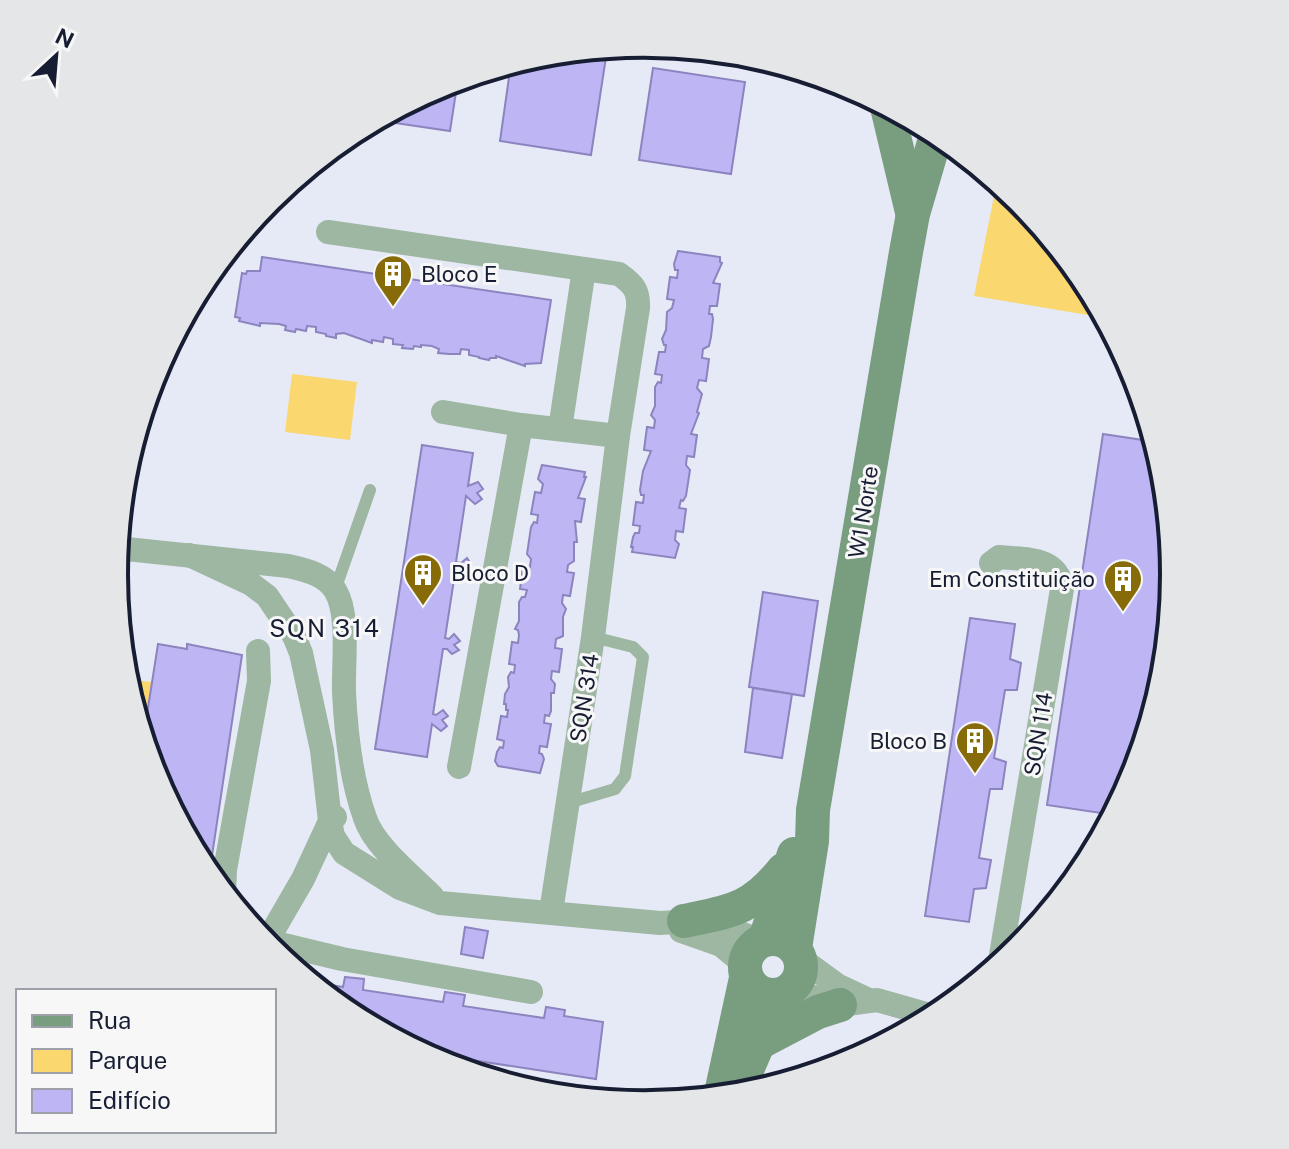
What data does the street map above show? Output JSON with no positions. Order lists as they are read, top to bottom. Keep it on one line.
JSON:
{"streets":{"street":["W1 Norte","SQN 314","SQN 114"]},"districts":["SQN 314"],"places":{"building":["Bloco E","Bloco D","Em Constituição","Bloco B"]},"legend":["Rua","Parque","Edifício"],"north":"top right"}
